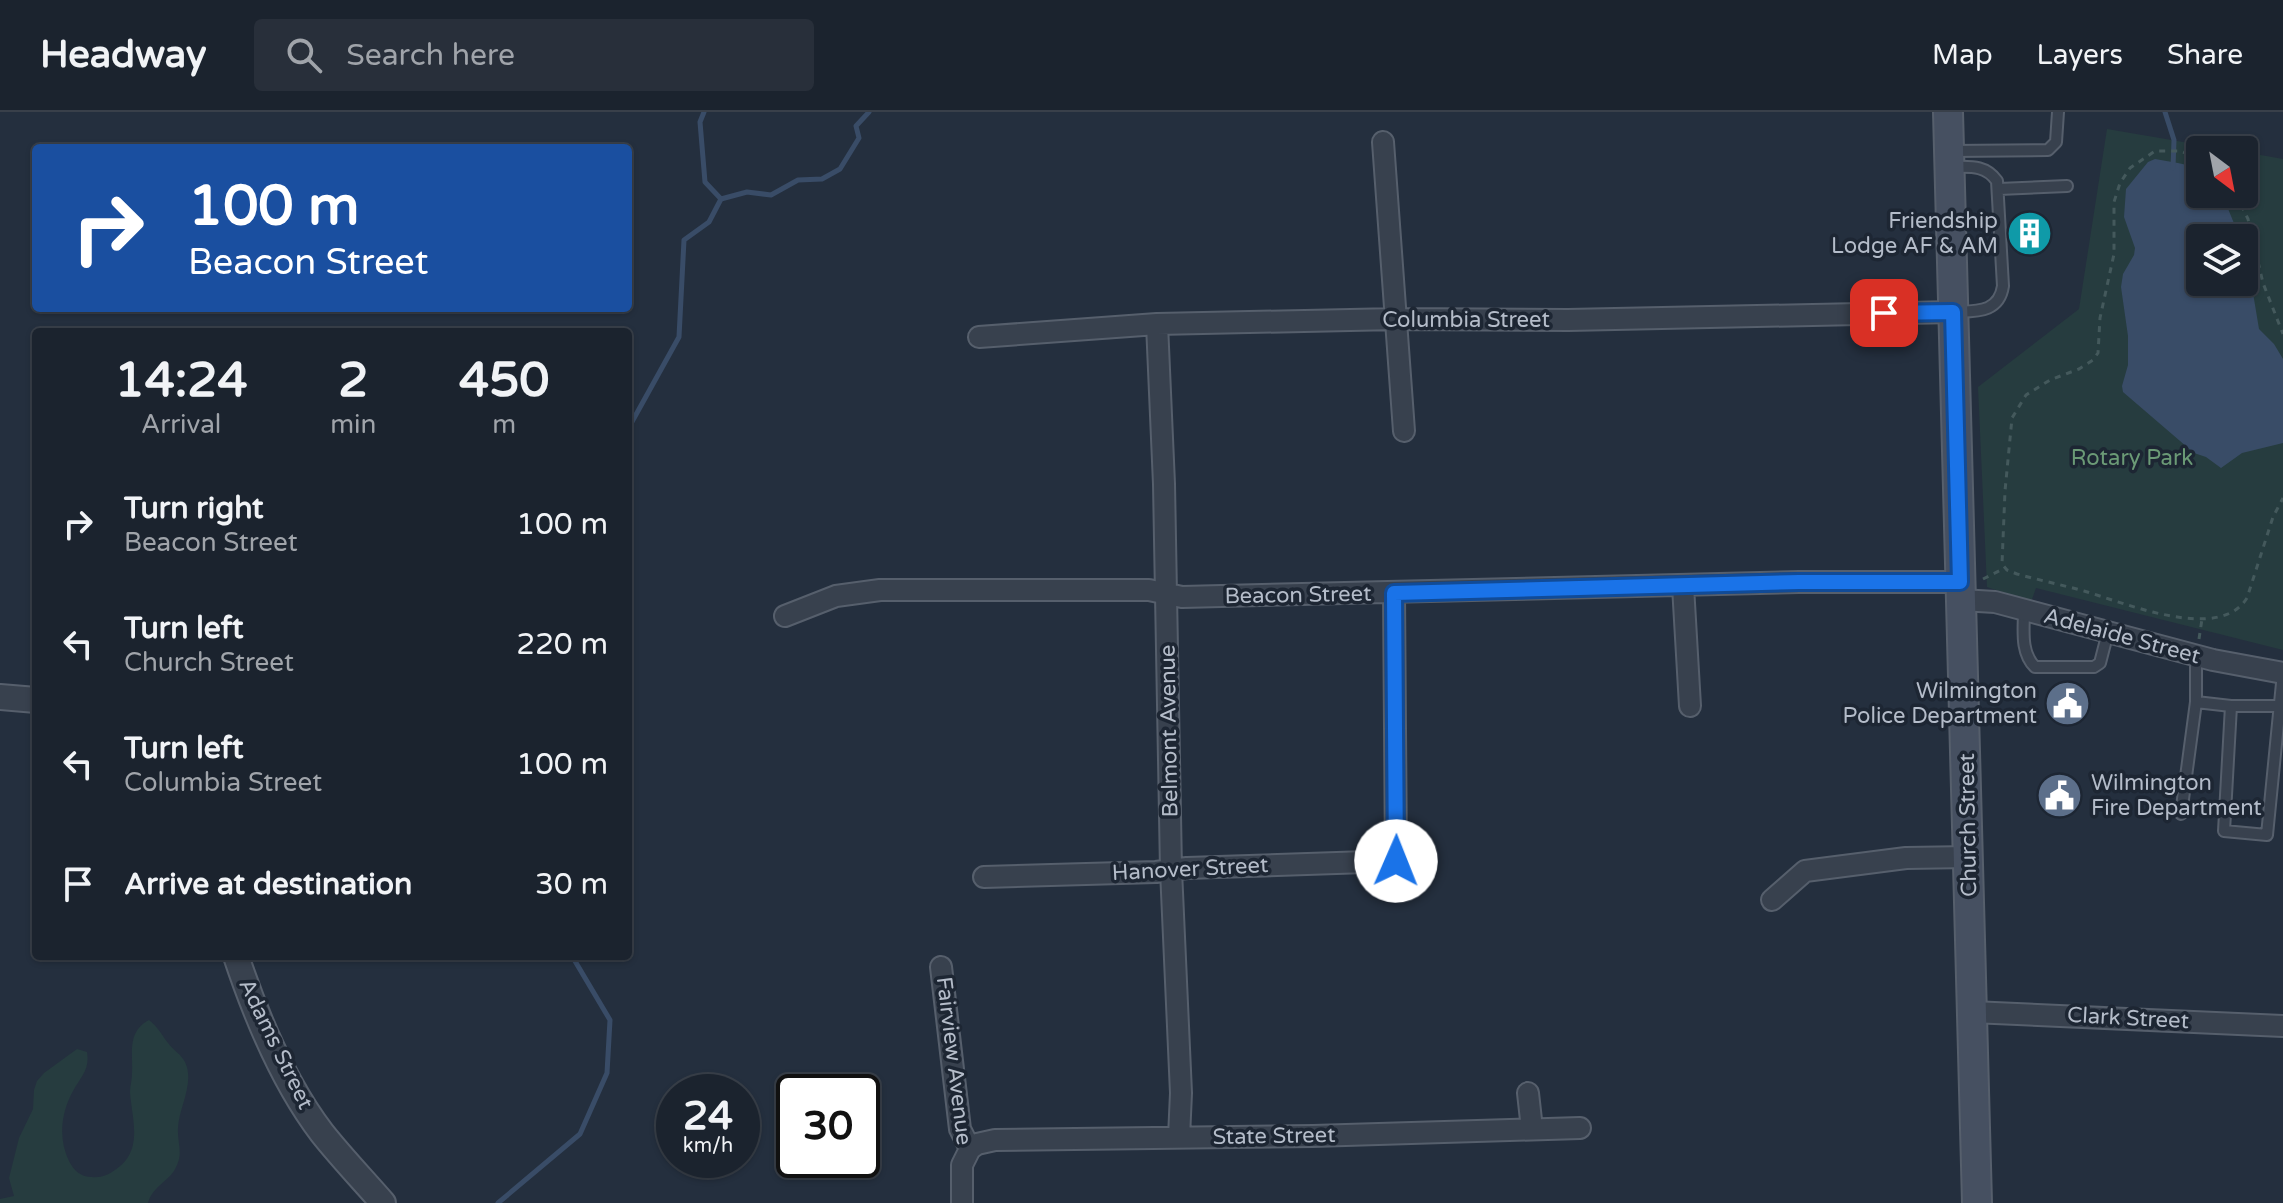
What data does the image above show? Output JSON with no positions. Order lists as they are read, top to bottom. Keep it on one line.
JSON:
{"streets":{"main road":["Church Street"],"street":["Columbia Street","Beacon Street","Adelaide Street","Belmont Avenue","Hanover Street","Clark Street","Adams Street","Fairview Avenue","State Street"]},"crossings":[["Columbia Street","Belmont Avenue"],["Columbia Street","Church Street"],["Beacon Street","Adelaide Street"],["Beacon Street","Belmont Avenue"],["Beacon Street","Church Street"],["Beacon Street","Hanover Street"],["Adelaide Street","Church Street"],["Belmont Avenue","Hanover Street"],["Belmont Avenue","State Street"],["Church Street","Clark Street"],["Fairview Avenue","State Street"]],"parks":["Rotary Park"],"places":{"building":["Friendship Lodge AF & AM"],"public building":["Wilmington Police Department","Wilmington Fire Department"]},"north":"bottom right","page":{"header":"Headway","search":"Search here","nav":["Map","Layers","Share"],"turn":["100 m","Beacon Street"],"eta":["14:24","Arrival","2","min","450","m"],"list":[{"name":"Turn right","note":"Beacon Street","value":"100 m"},{"name":"Turn left","note":"Church Street","value":"220 m"},{"name":"Turn left","note":"Columbia Street","value":"100 m"},{"name":"Arrive at destination","value":"30 m"}],"speed":"24 km/h","limit":"30"}}
